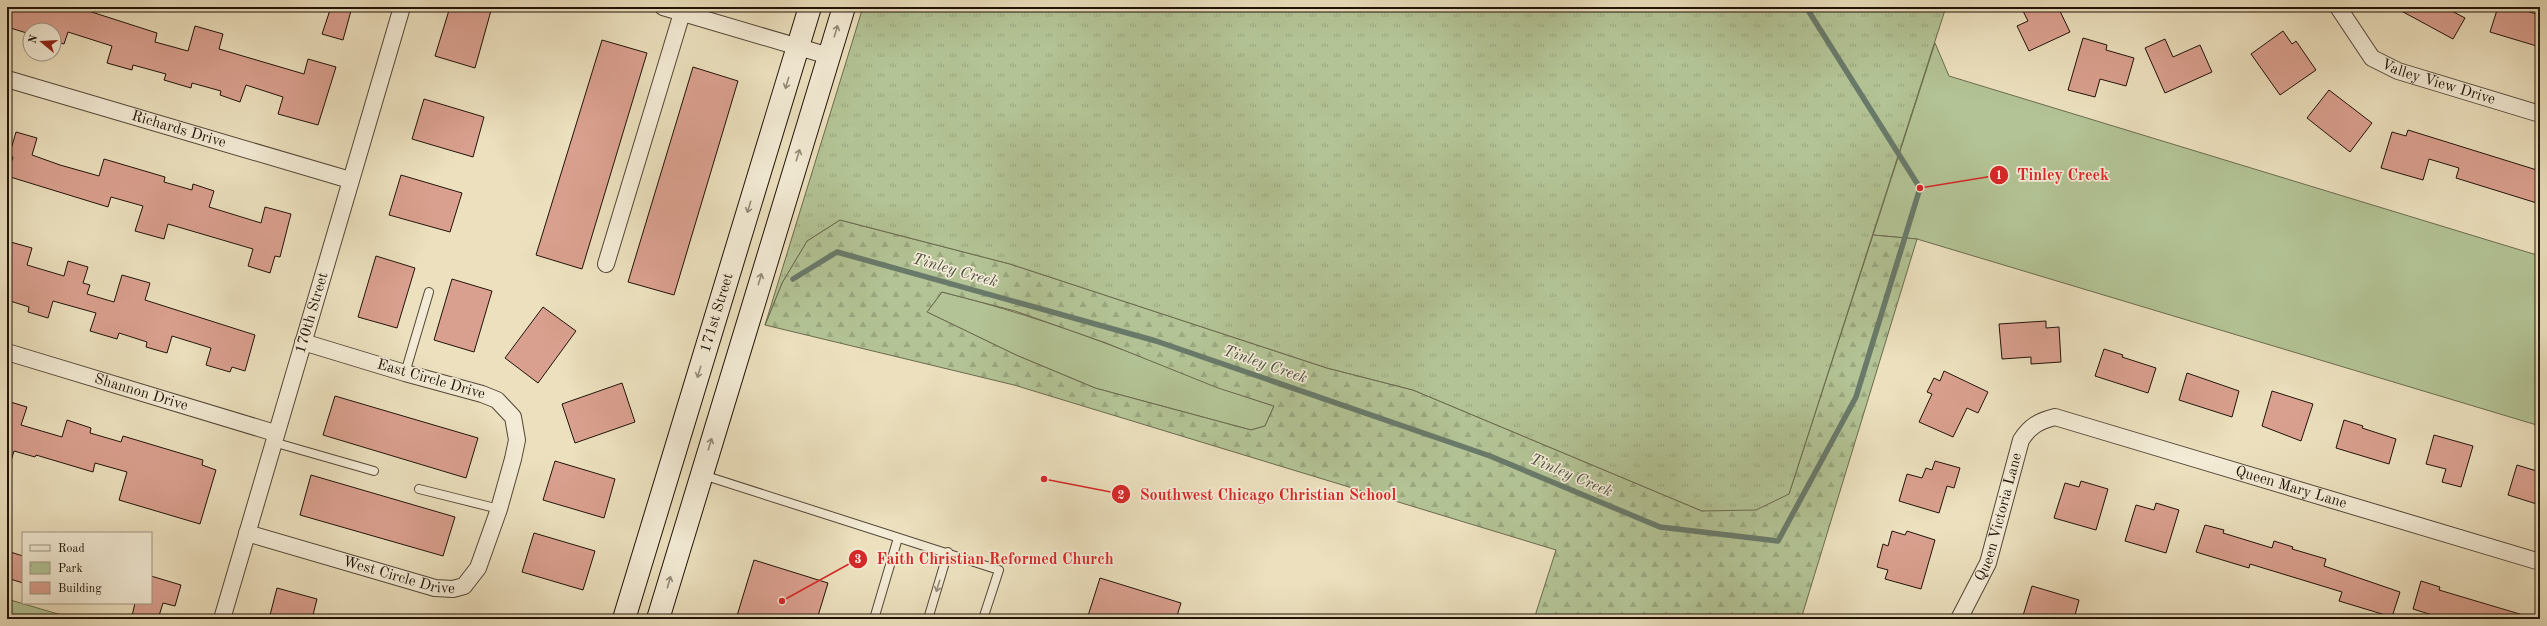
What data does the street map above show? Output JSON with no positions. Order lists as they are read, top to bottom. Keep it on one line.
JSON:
{"streets":{"street":["Valley View Drive","Richards Drive","170th Street","171st Street","East Circle Drive","Shannon Drive","Queen Mary Lane","Queen Victoria Lane","West Circle Drive"]},"crossings":[["Richards Drive","170th Street"],["170th Street","East Circle Drive"],["170th Street","Shannon Drive"],["170th Street","West Circle Drive"],["East Circle Drive","West Circle Drive"],["Queen Mary Lane","Queen Victoria Lane"]],"water":["Tinley Creek"],"places":["Tinley Creek","Southwest Chicago Christian School","Faith Christian Reformed Church"],"legend":["Road","Park","Building"],"north":"left"}
